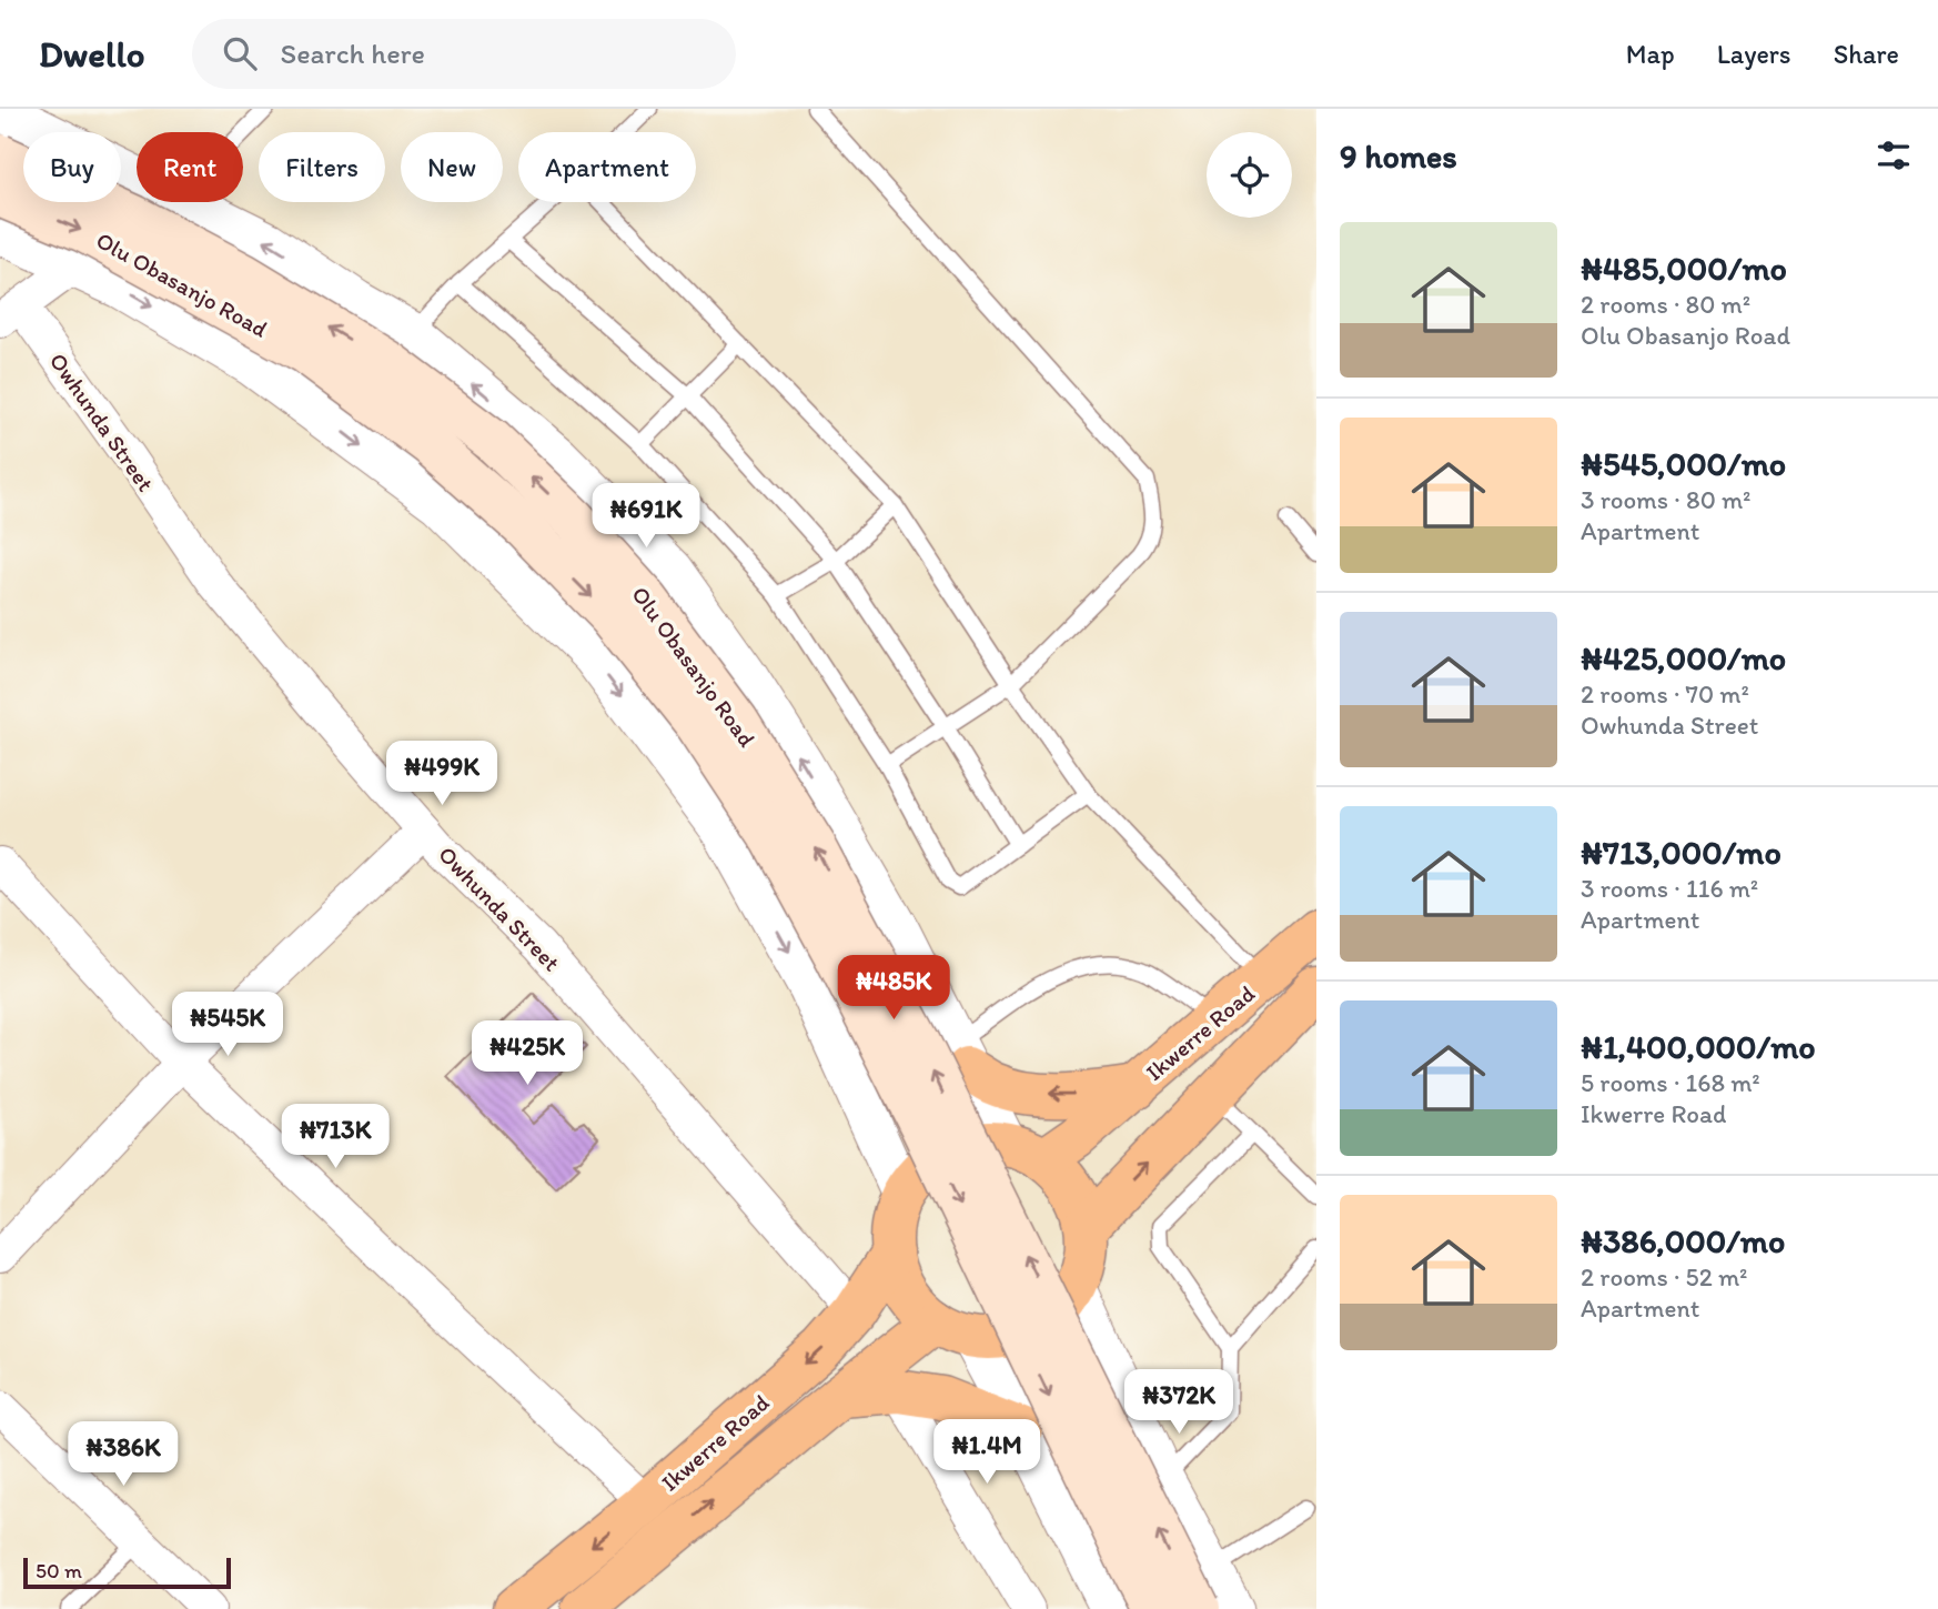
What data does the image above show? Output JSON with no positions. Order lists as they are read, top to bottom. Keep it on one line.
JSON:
{"streets":{"main road":["Olu Obasanjo Road","Ikwerre Road"],"street":["Owhunda Street"]},"crossings":[["Owhunda Street","Ikwerre Road"]],"scale_bar":"50 m","page":{"header":"Dwello","search":"Search here","nav":["Map","Layers","Share"],"heading":"9 homes","chip":["Buy","Rent","Filters","New","Apartment"],"list":[{"name":"₦485,000/mo","note":"2 rooms · 80 m² · Olu Obasanjo Road"},{"name":"₦545,000/mo","note":"3 rooms · 80 m² · Apartment"},{"name":"₦425,000/mo","note":"2 rooms · 70 m² · Owhunda Street"},{"name":"₦713,000/mo","note":"3 rooms · 116 m² · Apartment"},{"name":"₦1,400,000/mo","note":"5 rooms · 168 m² · Ikwerre Road"},{"name":"₦386,000/mo","note":"2 rooms · 52 m² · Apartment"}],"price":["₦691K","₦499K","₦485K","₦545K","₦425K","₦713K","₦372K","₦1.4M","₦386K"],"scale":"50 m"}}
